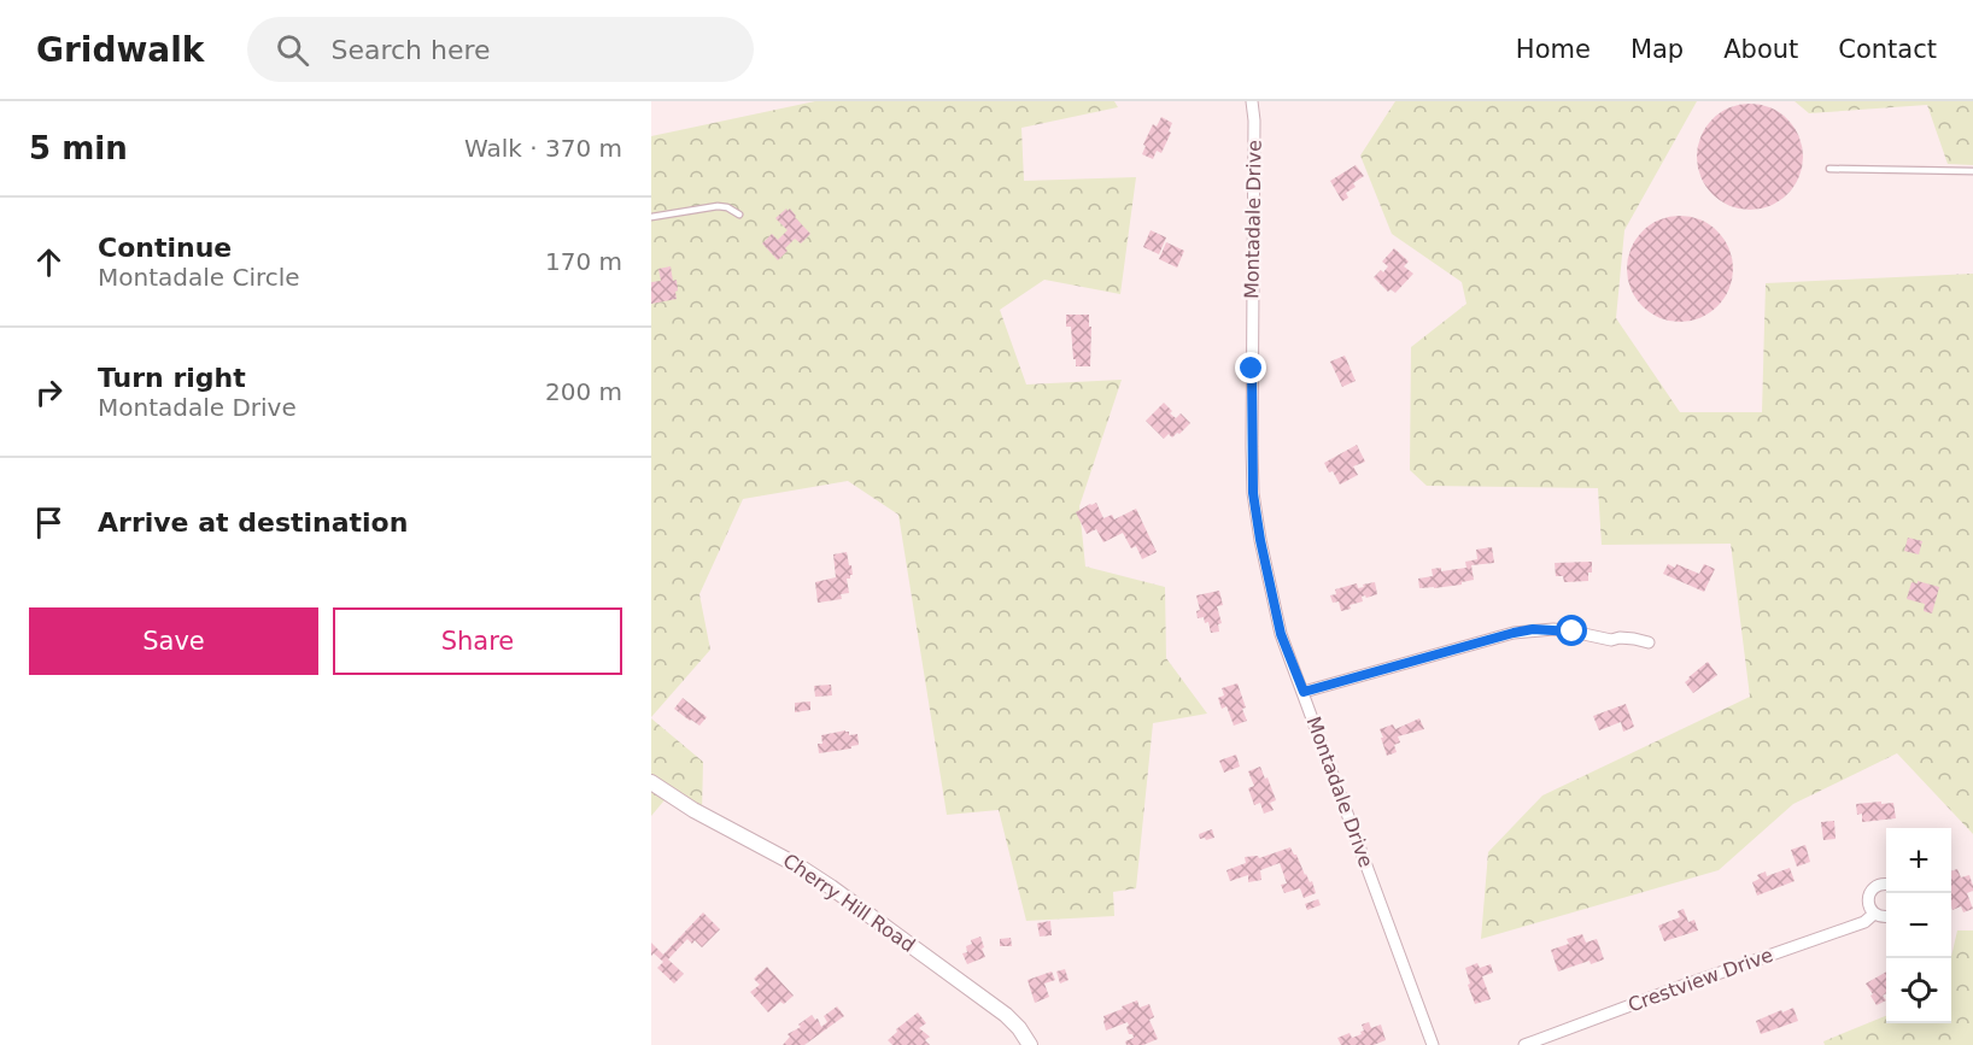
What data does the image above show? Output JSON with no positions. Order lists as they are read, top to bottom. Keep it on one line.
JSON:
{"streets":{"street":["Montadale Drive","Cherry Hill Road","Crestview Drive"]},"page":{"header":"Gridwalk","search":"Search here","nav":["Home","Map","About","Contact"],"heading":["5 min","Walk · 370 m"],"list":[["Continue","Montadale Circle","170 m"],["Turn right","Montadale Drive","200 m"],"Arrive at destination"],"buttons":["Save","Share"],"map_buttons":["+","−"]}}
